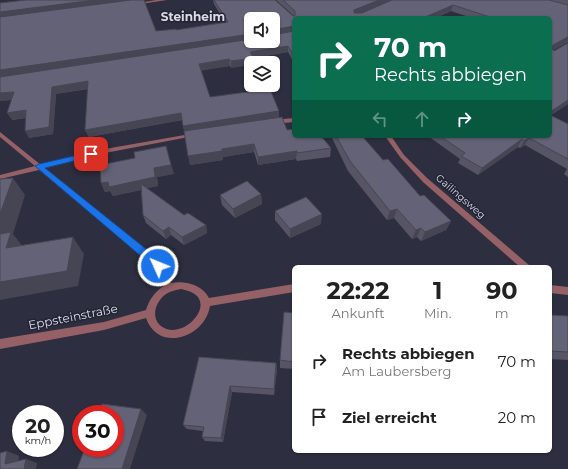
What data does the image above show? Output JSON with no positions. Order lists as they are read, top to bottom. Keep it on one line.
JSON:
{"streets":{"street":["Gailingsweg","Eppsteinstraße"]},"districts":["Steinheim"],"page":{"turn":["70 m","Rechts abbiegen"],"eta":["22:22","Ankunft","1","Min.","90","m"],"list":[{"name":"Rechts abbiegen","note":"Am Laubersberg","value":"70 m"},{"name":"Ziel erreicht","value":"20 m"}],"speed":"20 km/h","limit":"30"}}
